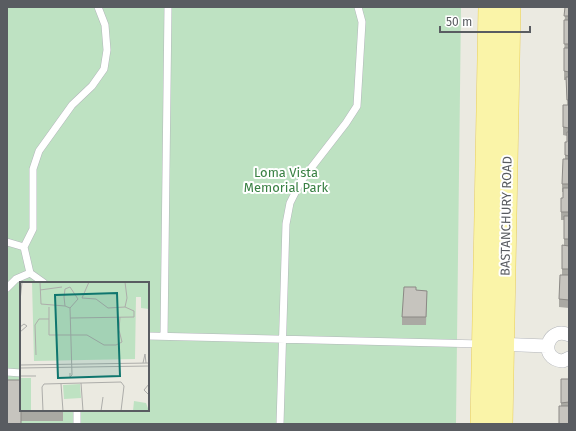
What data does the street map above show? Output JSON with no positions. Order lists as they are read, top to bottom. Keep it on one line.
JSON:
{"streets":{"main road":["BASTANCHURY ROAD"]},"parks":["Loma Vista Memorial Park"],"scale_bar":"50 m"}
